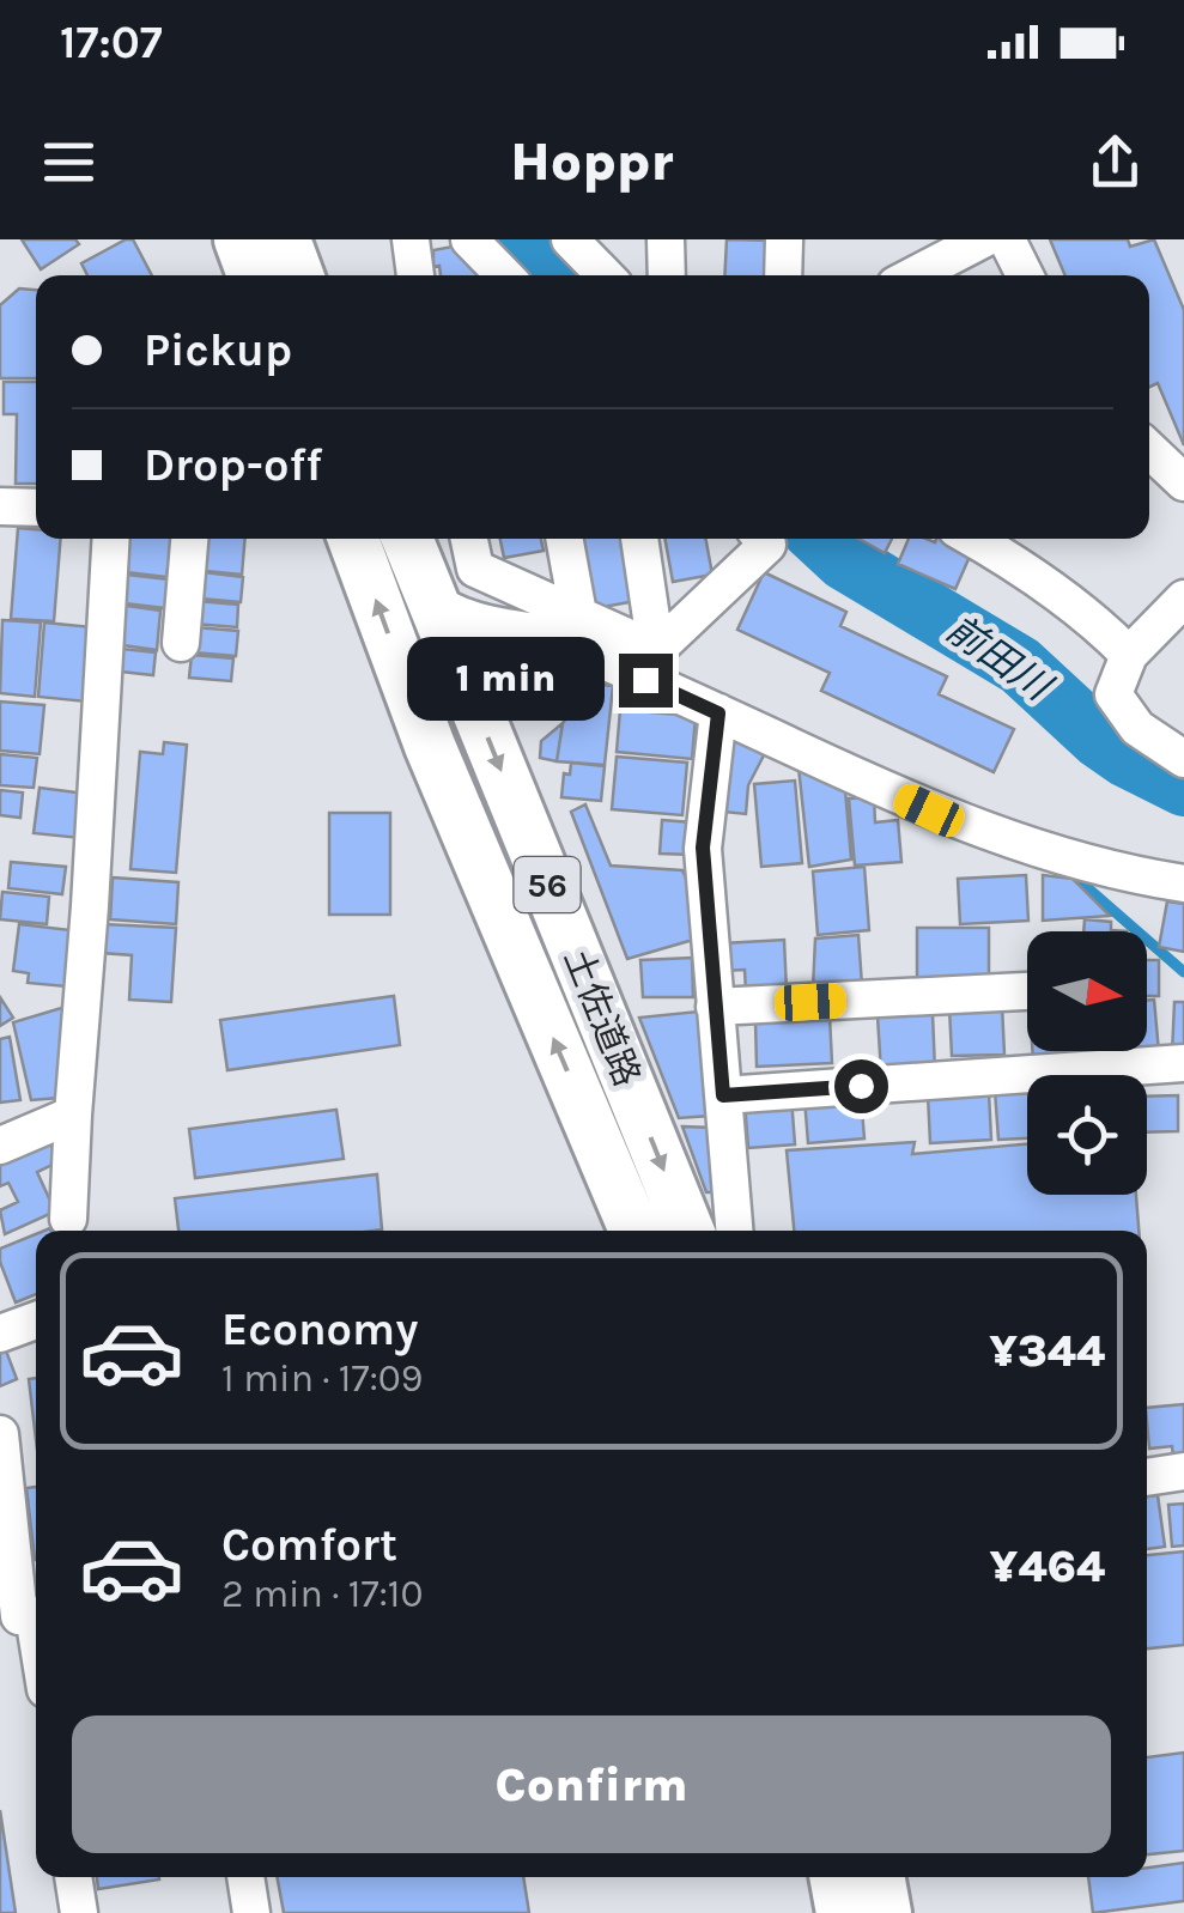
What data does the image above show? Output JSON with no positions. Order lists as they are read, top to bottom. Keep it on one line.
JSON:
{"streets":{"highway":["56","土佐道路"]},"water":["前田川"],"north":"right","page":{"status":"17:07","header":"Hoppr","banner":["Pickup","Drop-off"],"bubble":"1 min","list":[{"name":"Economy","note":"1 min · 17:09","value":"¥344"},{"name":"Comfort","note":"2 min · 17:10","value":"¥464"}],"buttons":"Confirm"}}
